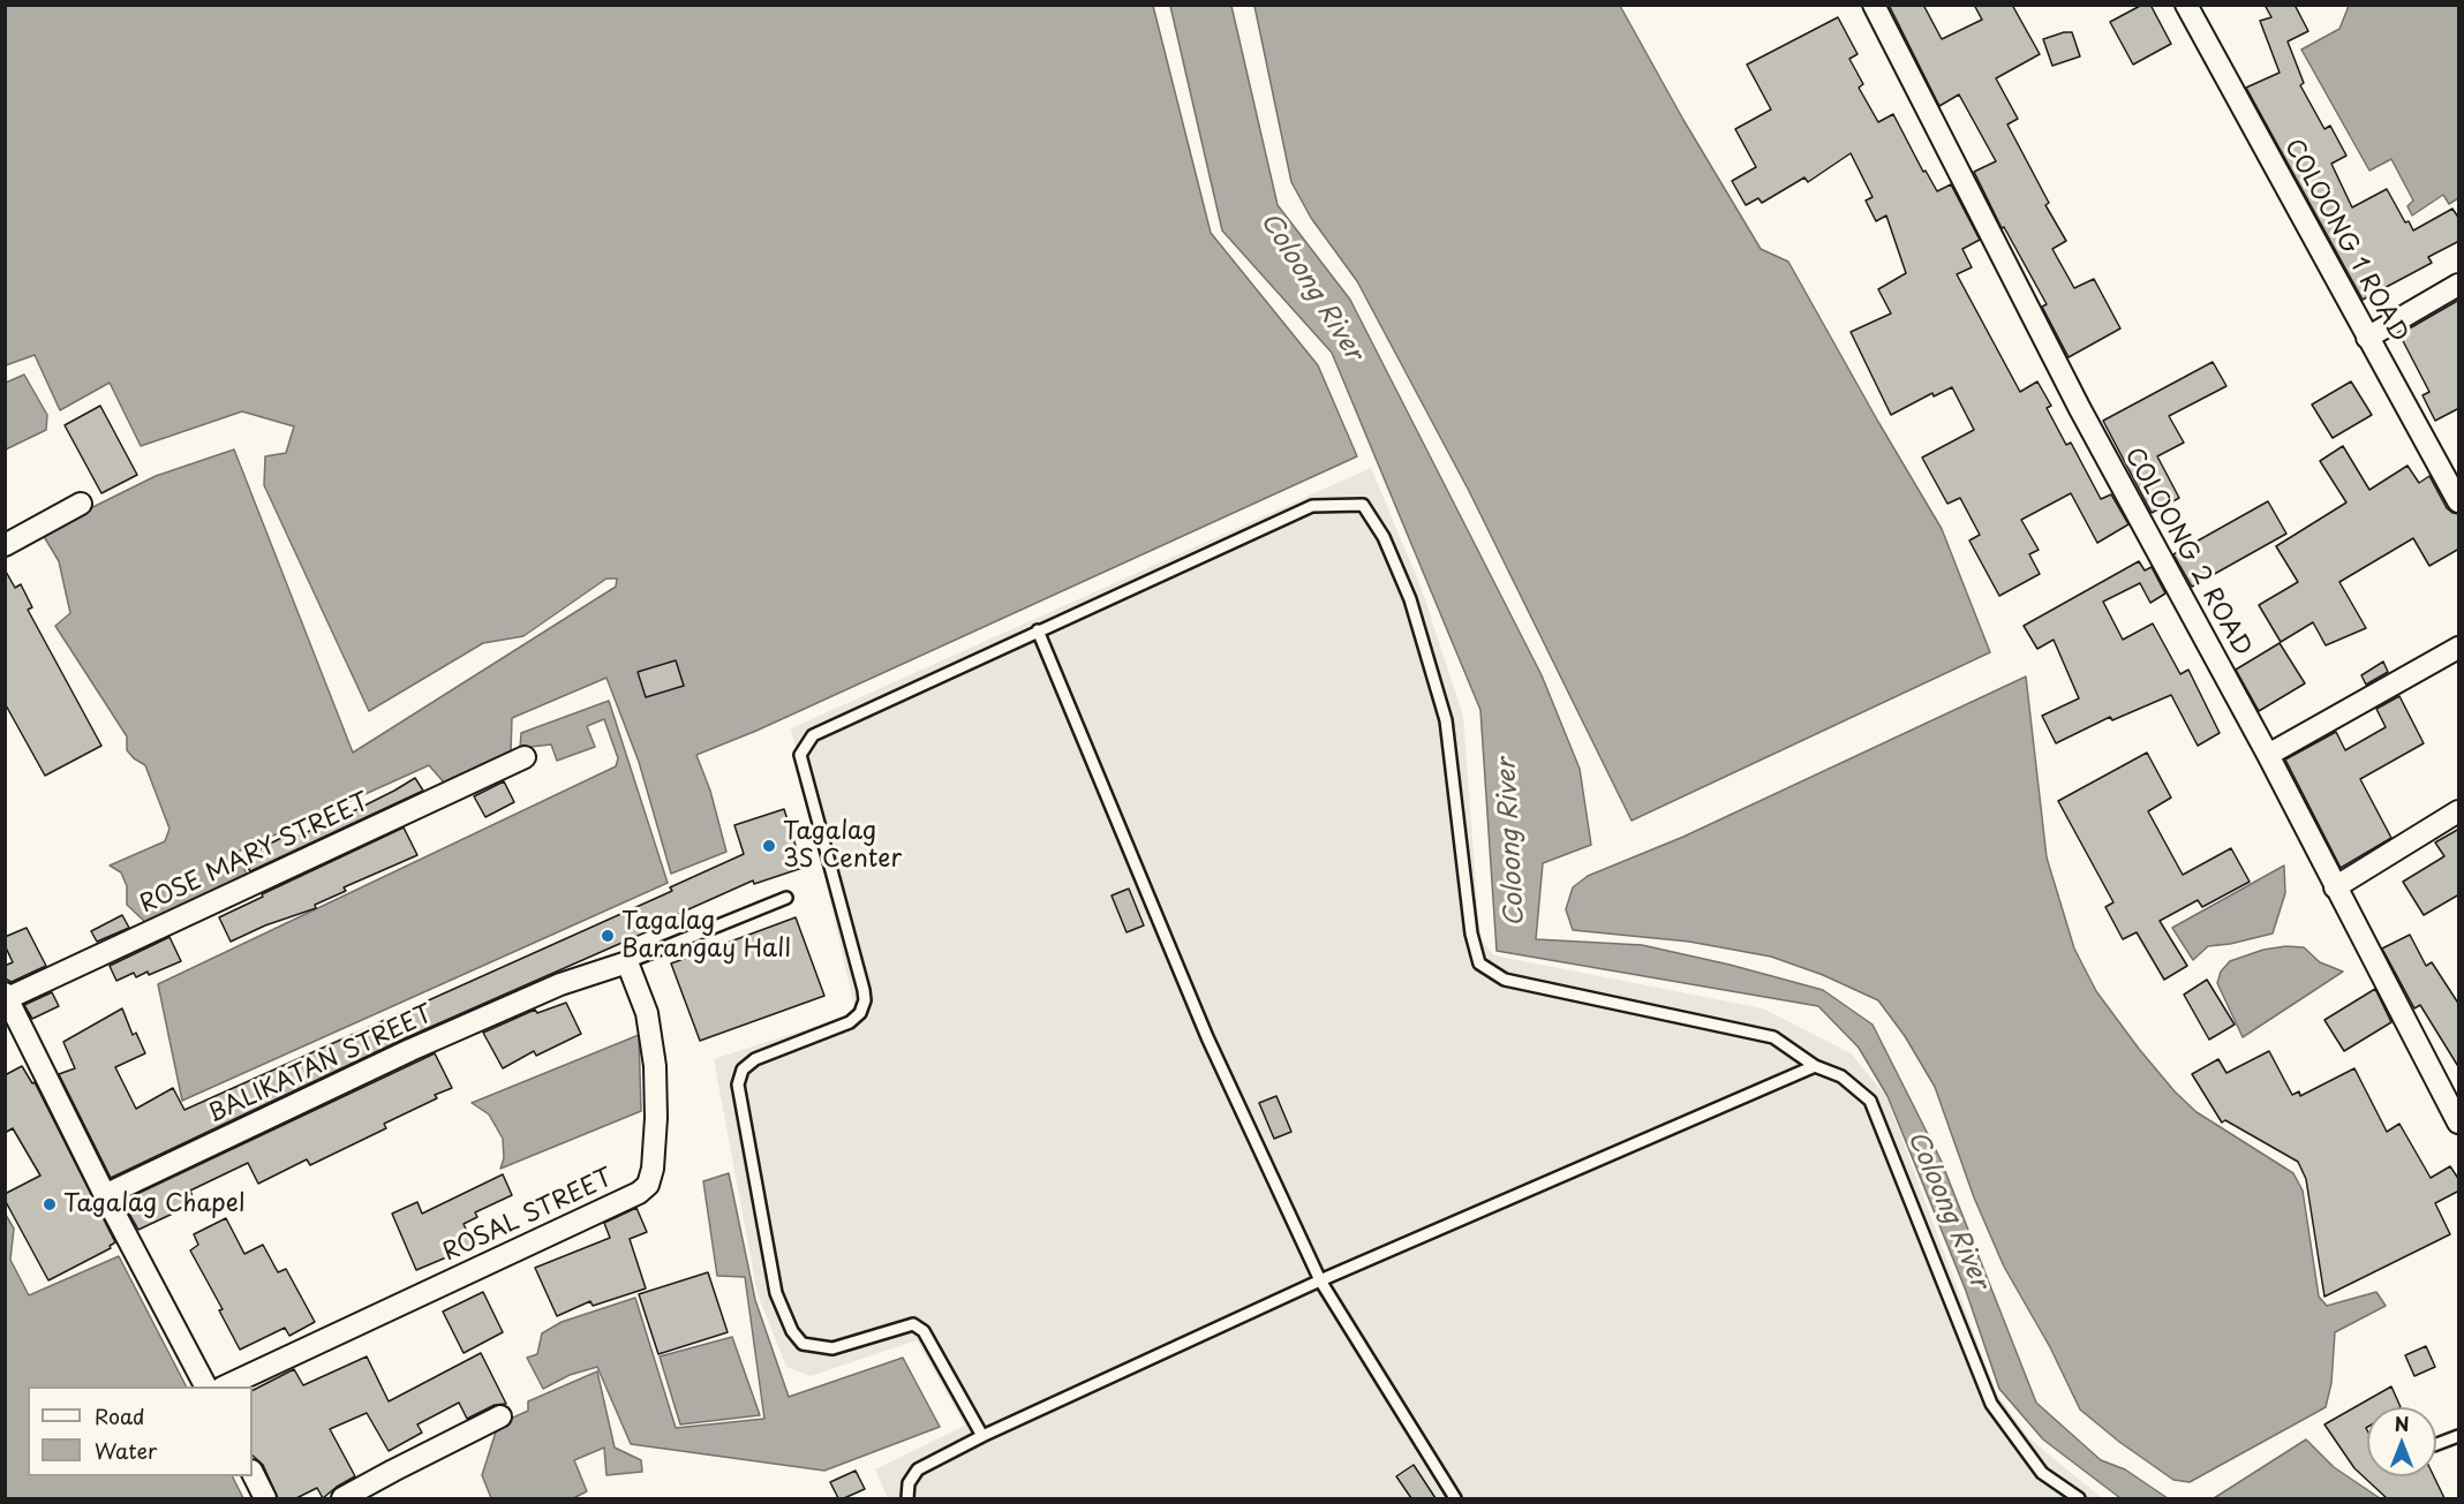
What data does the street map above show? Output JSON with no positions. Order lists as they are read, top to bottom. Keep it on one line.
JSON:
{"streets":{"street":["COLOONG 1 ROAD","COLOONG 2 ROAD","ROSE MARY STREET","BALIKATAN STREET","ROSAL STREET"]},"crossings":[["BALIKATAN STREET","ROSAL STREET"]],"water":["Coloong River"],"places":["Tagalag 3S Center","Tagalag Barangay Hall","Tagalag Chapel"],"legend":["Road","Water"],"north":"top"}
